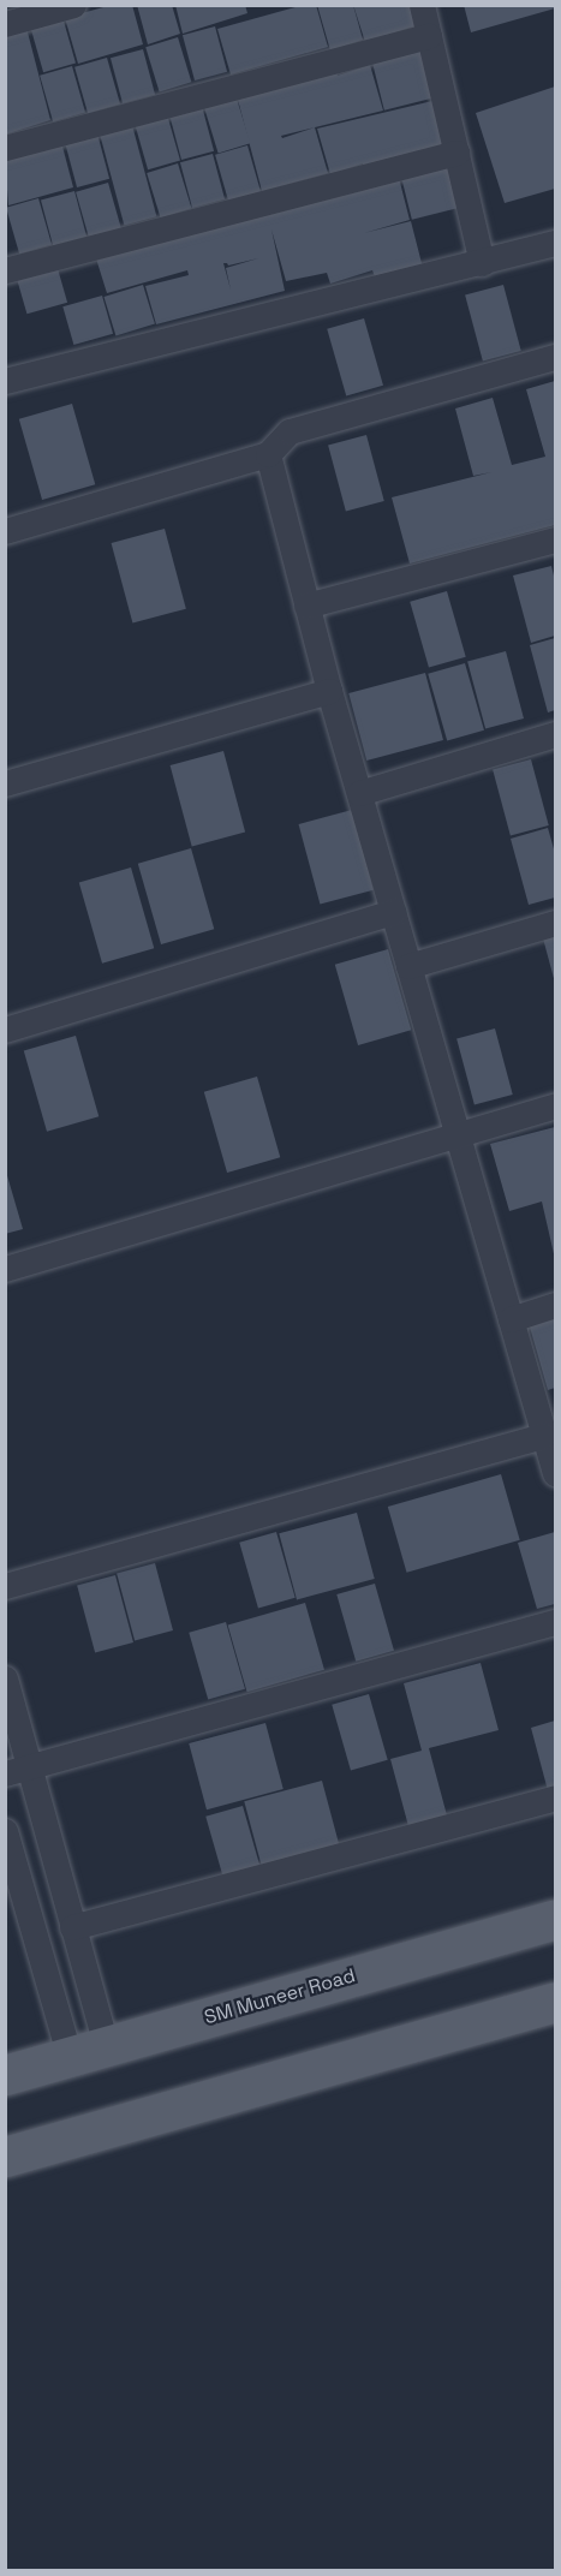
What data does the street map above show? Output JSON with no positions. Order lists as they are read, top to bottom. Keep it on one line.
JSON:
{"streets":{"main road":["SM Muneer Road"]}}
